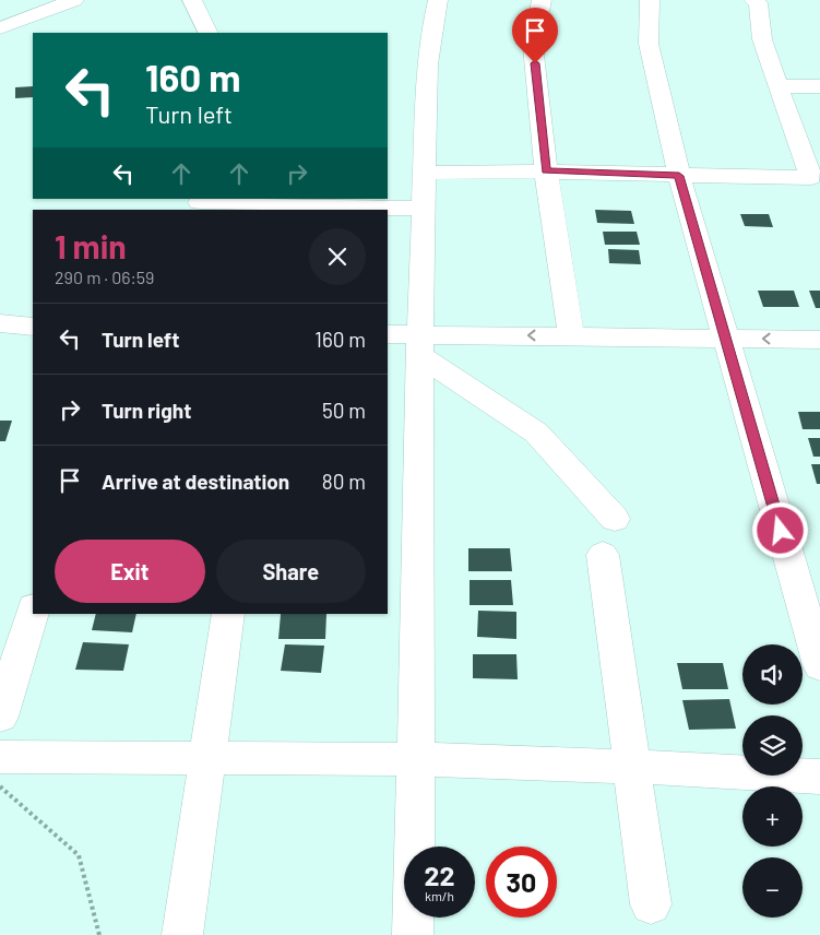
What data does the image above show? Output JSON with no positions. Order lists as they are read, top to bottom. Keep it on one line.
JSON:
{"page":{"turn":["160 m","Turn left"],"heading":["1 min","290 m · 06:59"],"list":[{"name":"Turn left","value":"160 m"},{"name":"Turn right","value":"50 m"},{"name":"Arrive at destination","value":"80 m"}],"buttons":["Exit","Share"],"map_buttons":["+","−"],"speed":"22 km/h","limit":"30"}}
